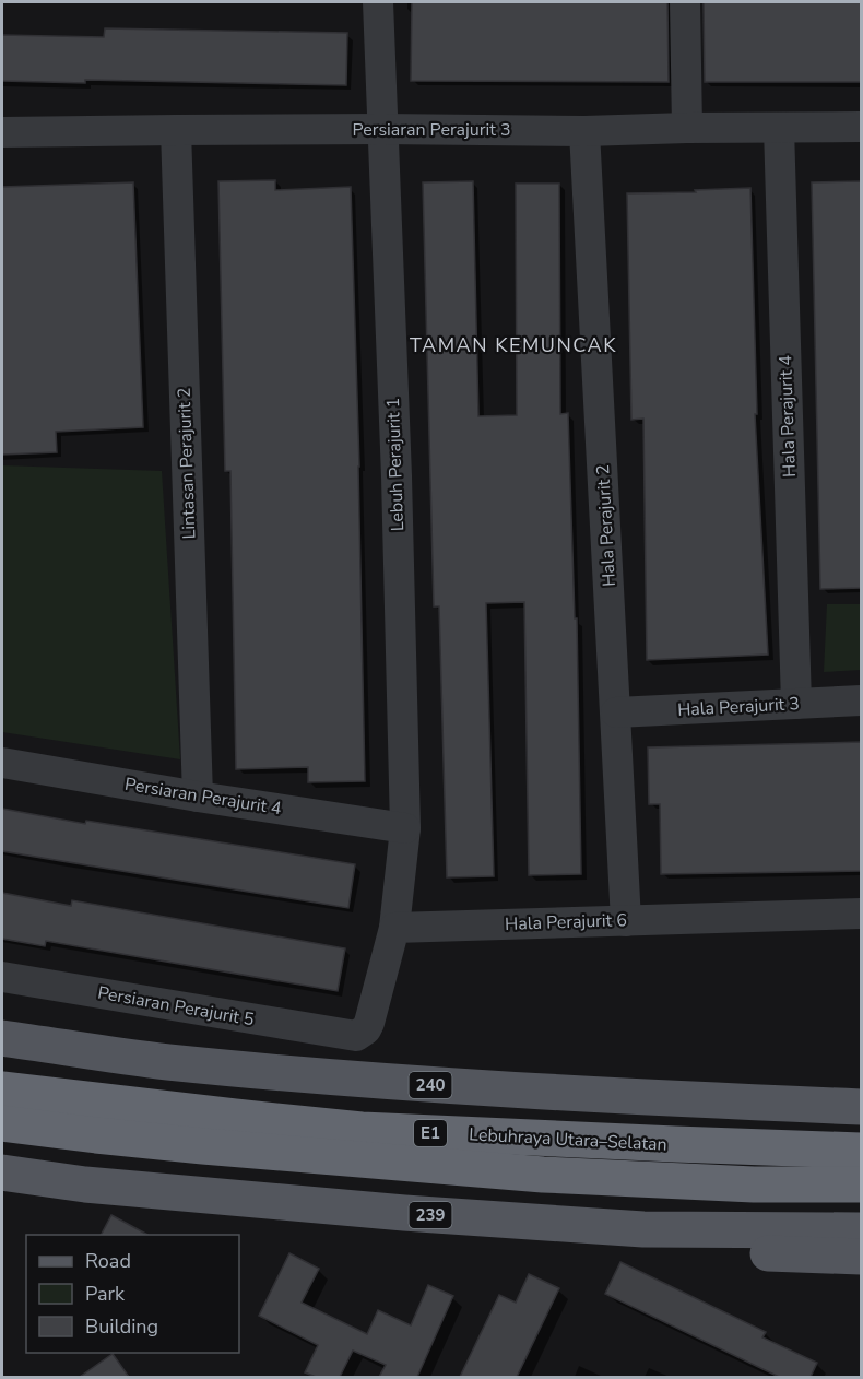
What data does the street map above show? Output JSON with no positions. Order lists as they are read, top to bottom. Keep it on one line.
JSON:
{"streets":{"highway":["E1","Lebuhraya Utara–Selatan"],"main road":["240","239"],"street":["Persiaran Perajurit 3","Hala Perajurit 4","Lintasan Perajurit 2","Lebuh Perajurit 1","Hala Perajurit 2","Hala Perajurit 3","Persiaran Perajurit 4","Hala Perajurit 6","Persiaran Perajurit 5"]},"crossings":[["Persiaran Perajurit 3","Hala Perajurit 4"],["Persiaran Perajurit 3","Lintasan Perajurit 2"],["Persiaran Perajurit 3","Lebuh Perajurit 1"],["Persiaran Perajurit 3","Hala Perajurit 2"],["Hala Perajurit 4","Hala Perajurit 3"],["Lintasan Perajurit 2","Persiaran Perajurit 4"],["Lebuh Perajurit 1","Persiaran Perajurit 4"],["Lebuh Perajurit 1","Hala Perajurit 6"],["Lebuh Perajurit 1","Persiaran Perajurit 5"],["Hala Perajurit 2","Hala Perajurit 3"],["Hala Perajurit 2","Hala Perajurit 6"],["Hala Perajurit 6","Persiaran Perajurit 5"]],"districts":["TAMAN KEMUNCAK"],"legend":["Road","Park","Building"]}
